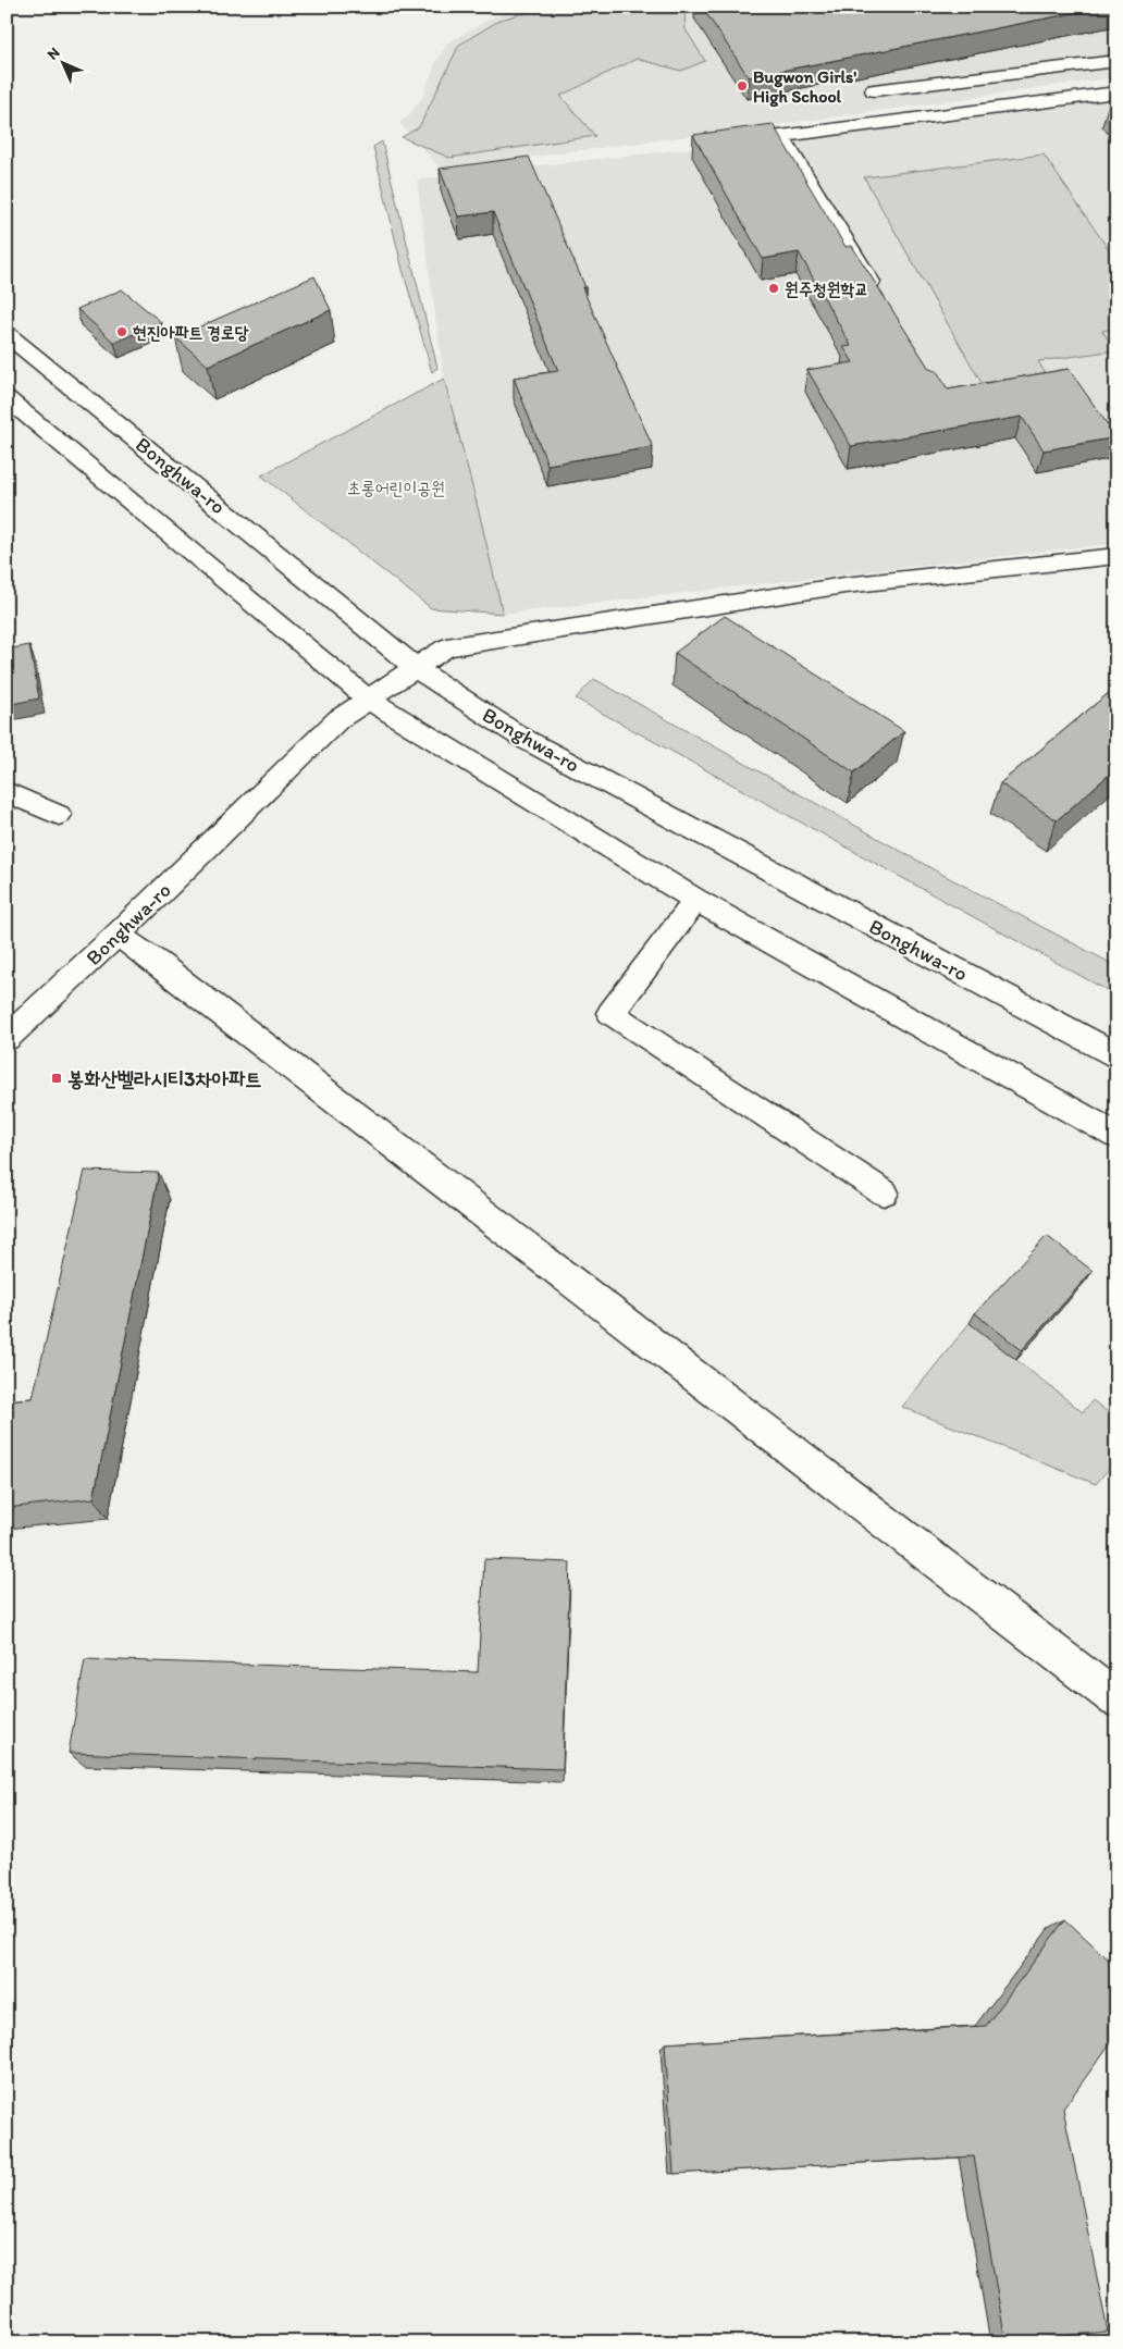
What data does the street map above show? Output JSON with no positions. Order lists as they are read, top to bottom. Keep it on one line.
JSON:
{"streets":{"street":["Bonghwa-ro"]},"parks":["초롱어린이공원"],"places":{"other":["Bugwon Girls' High School","원주청원학교","현진아파트 경로당"],"transit":["봉화산벨라시티3차아파트"]},"north":"top left"}
